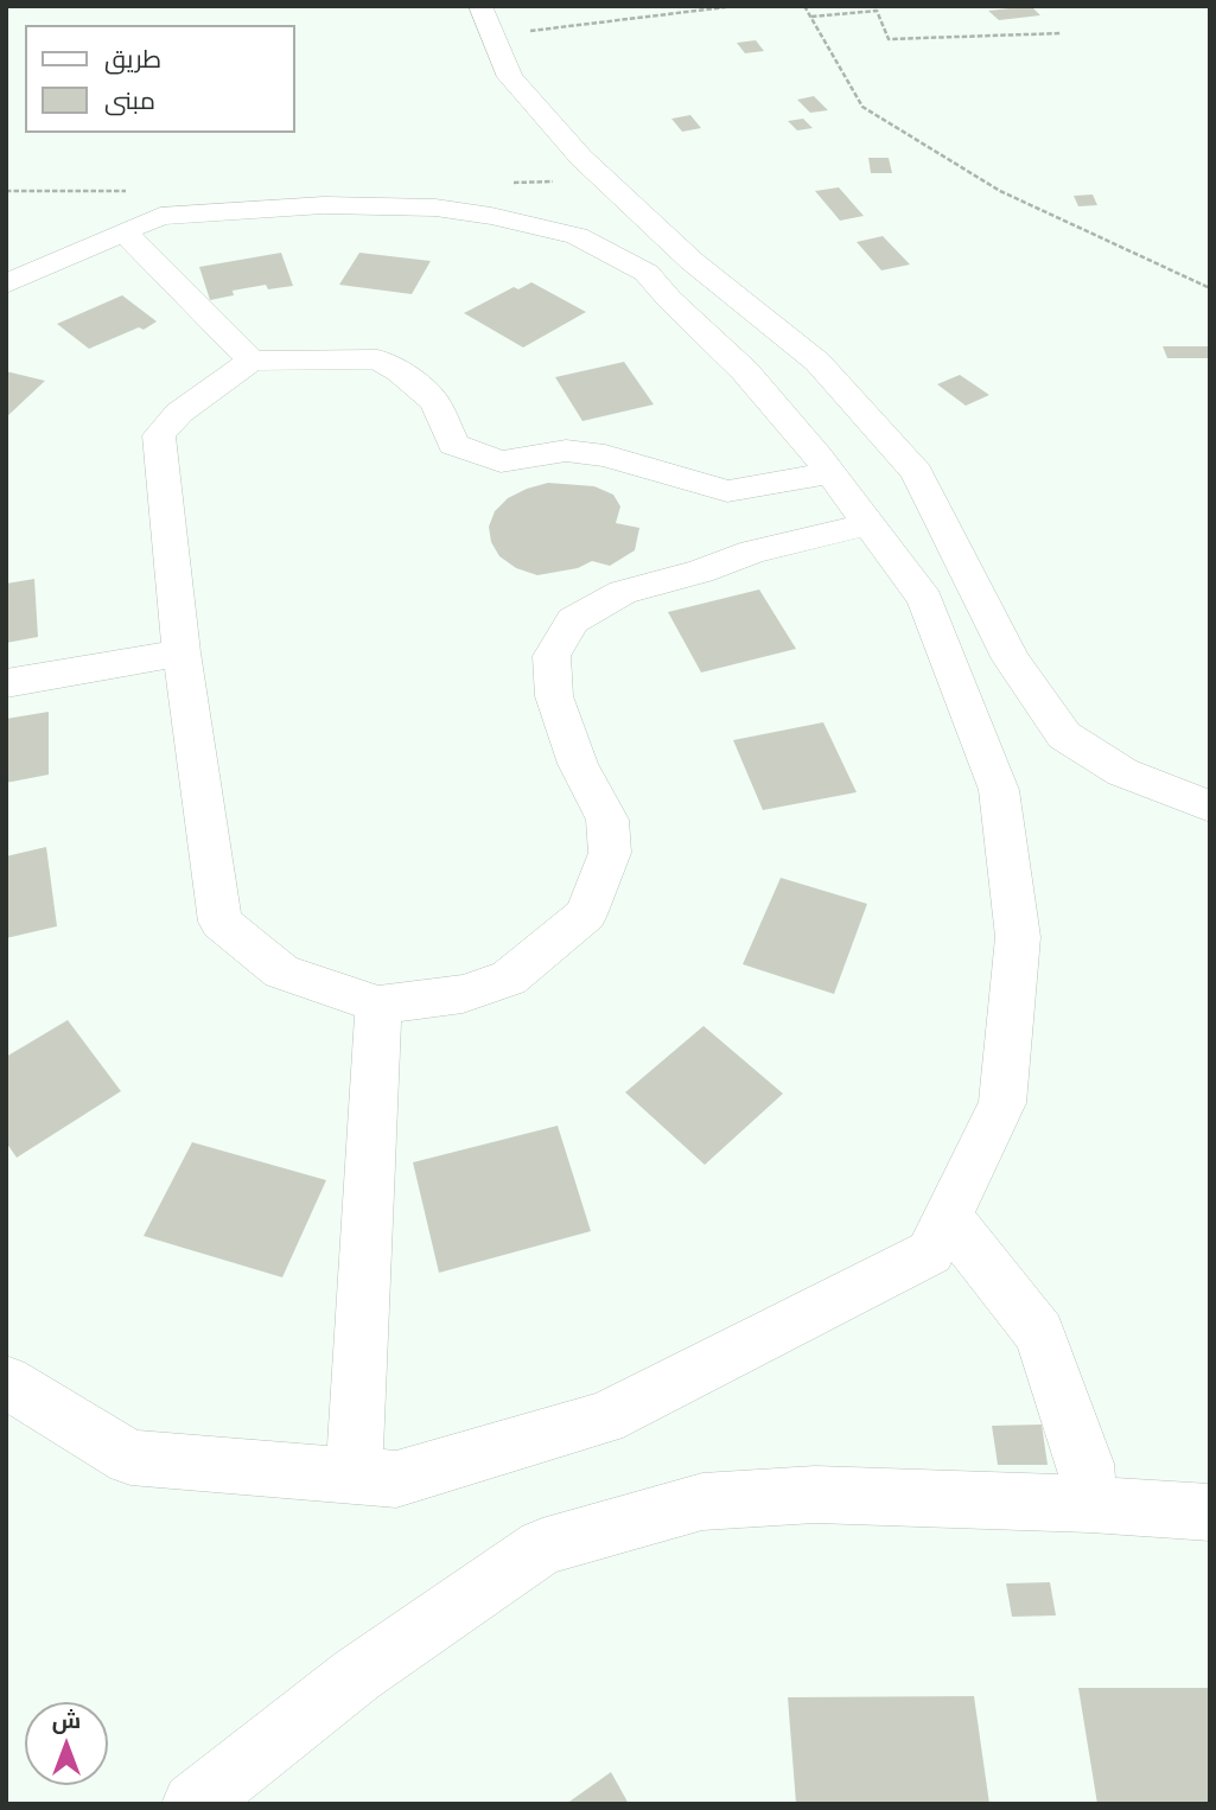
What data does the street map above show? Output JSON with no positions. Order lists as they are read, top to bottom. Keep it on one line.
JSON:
{"legend":["طريق","مبنى"],"north":"top"}
